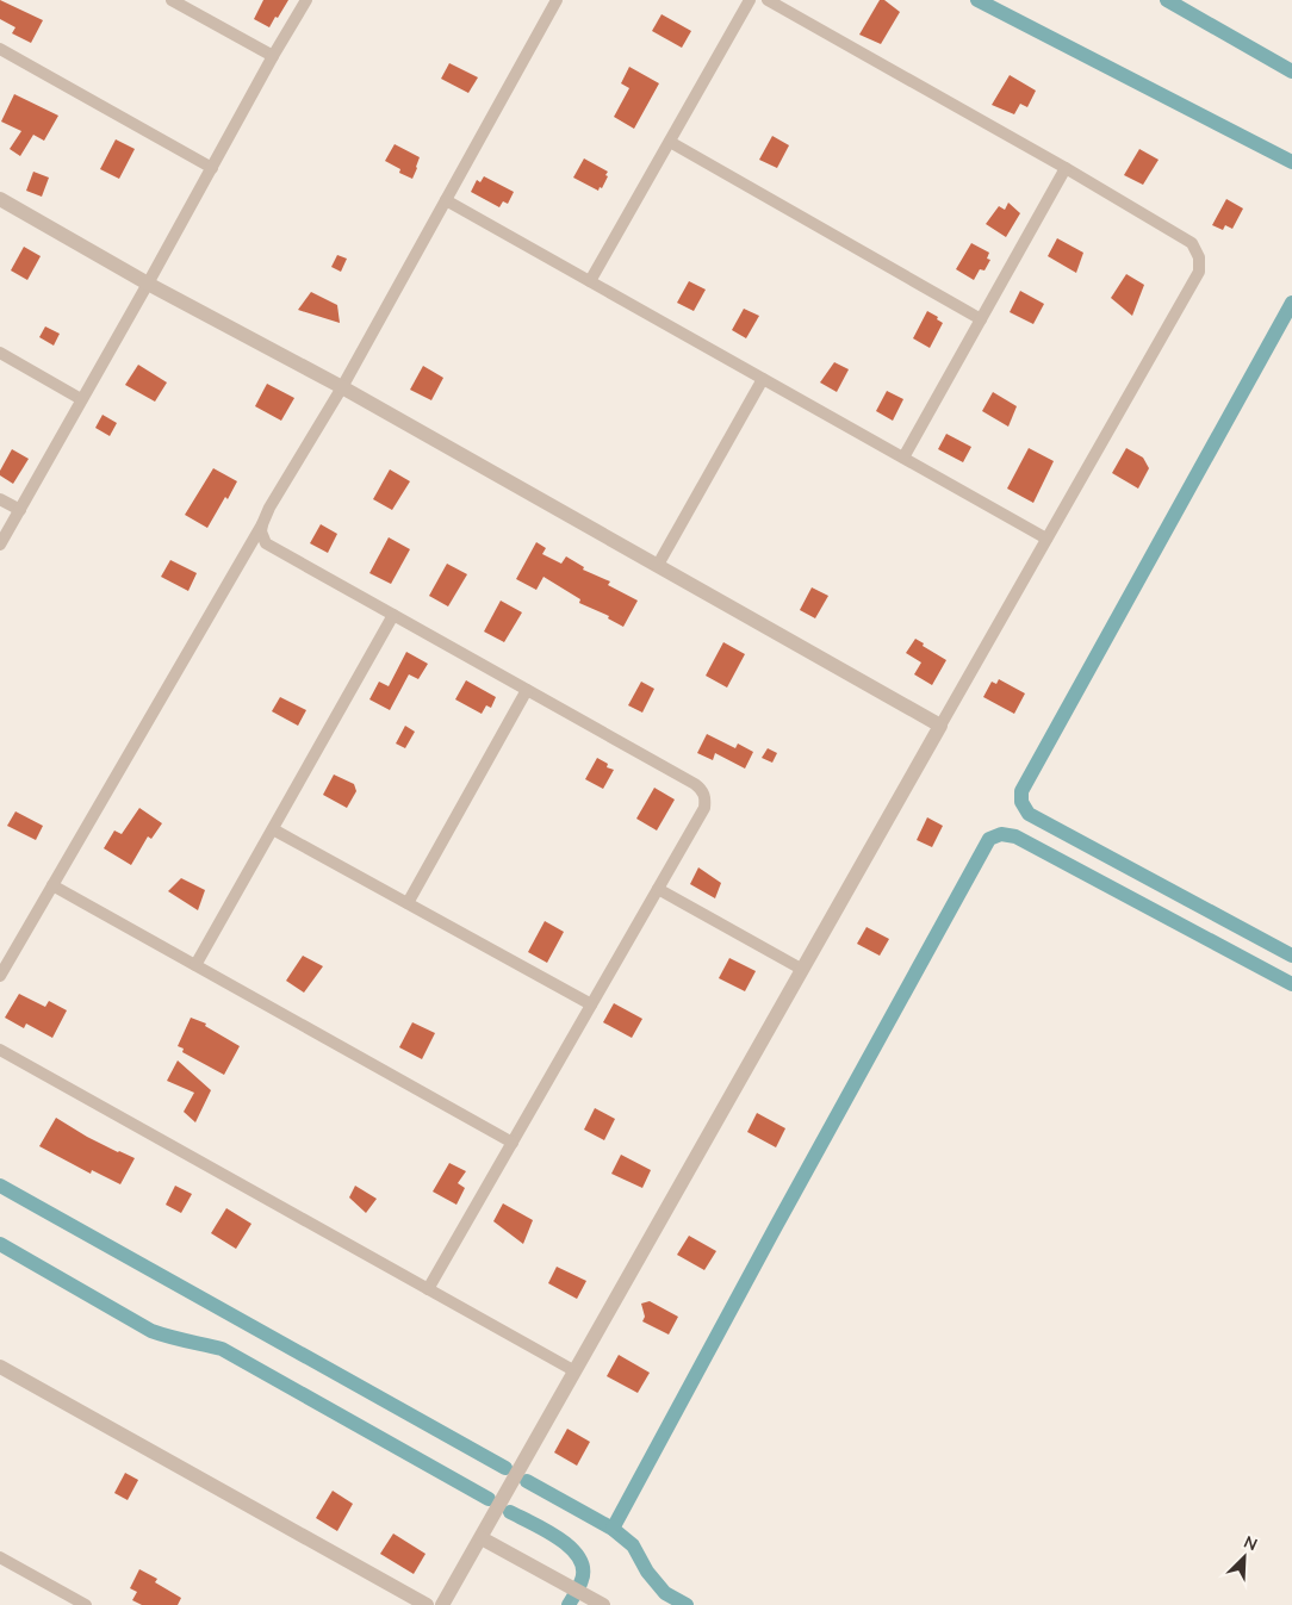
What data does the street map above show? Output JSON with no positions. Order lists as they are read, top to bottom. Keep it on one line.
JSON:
{"north":"top right"}
